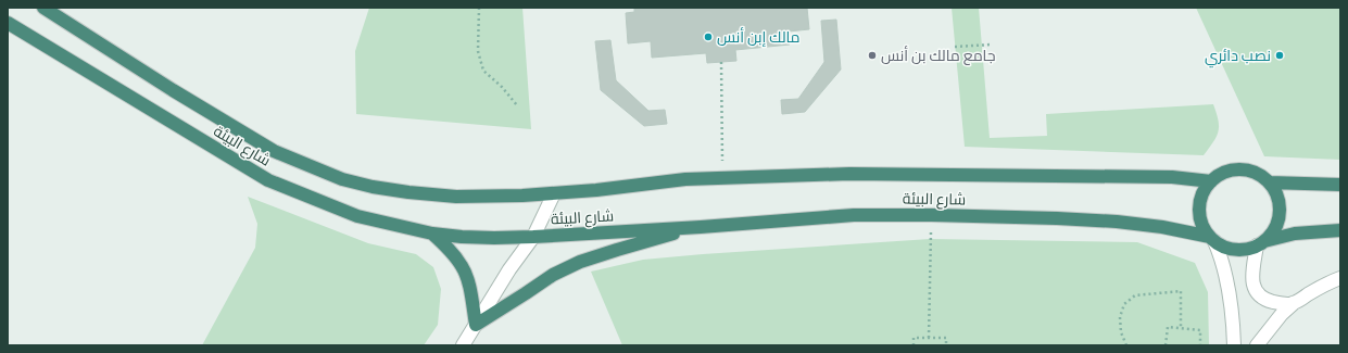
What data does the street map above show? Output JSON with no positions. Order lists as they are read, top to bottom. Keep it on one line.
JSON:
{"streets":{"highway":["شارع البيئة"]},"places":["مالك إبن أنس","جامع مالك بن أنس","نصب دائري"]}
